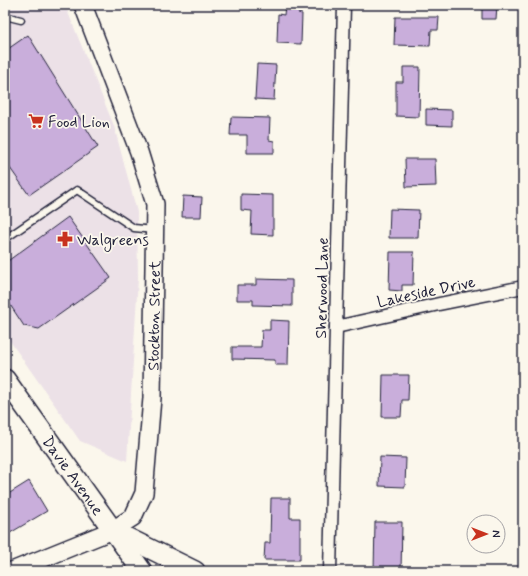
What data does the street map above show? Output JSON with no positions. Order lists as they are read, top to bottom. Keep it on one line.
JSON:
{"streets":{"main road":["Davie Avenue"],"street":["Sherwood Lane","Lakeside Drive","Stockton Street"]},"crossings":[["Sherwood Lane","Lakeside Drive"],["Stockton Street","Davie Avenue"]],"places":{"supermarket":["Food Lion"],"pharmacy":["Walgreens"]},"north":"right"}
